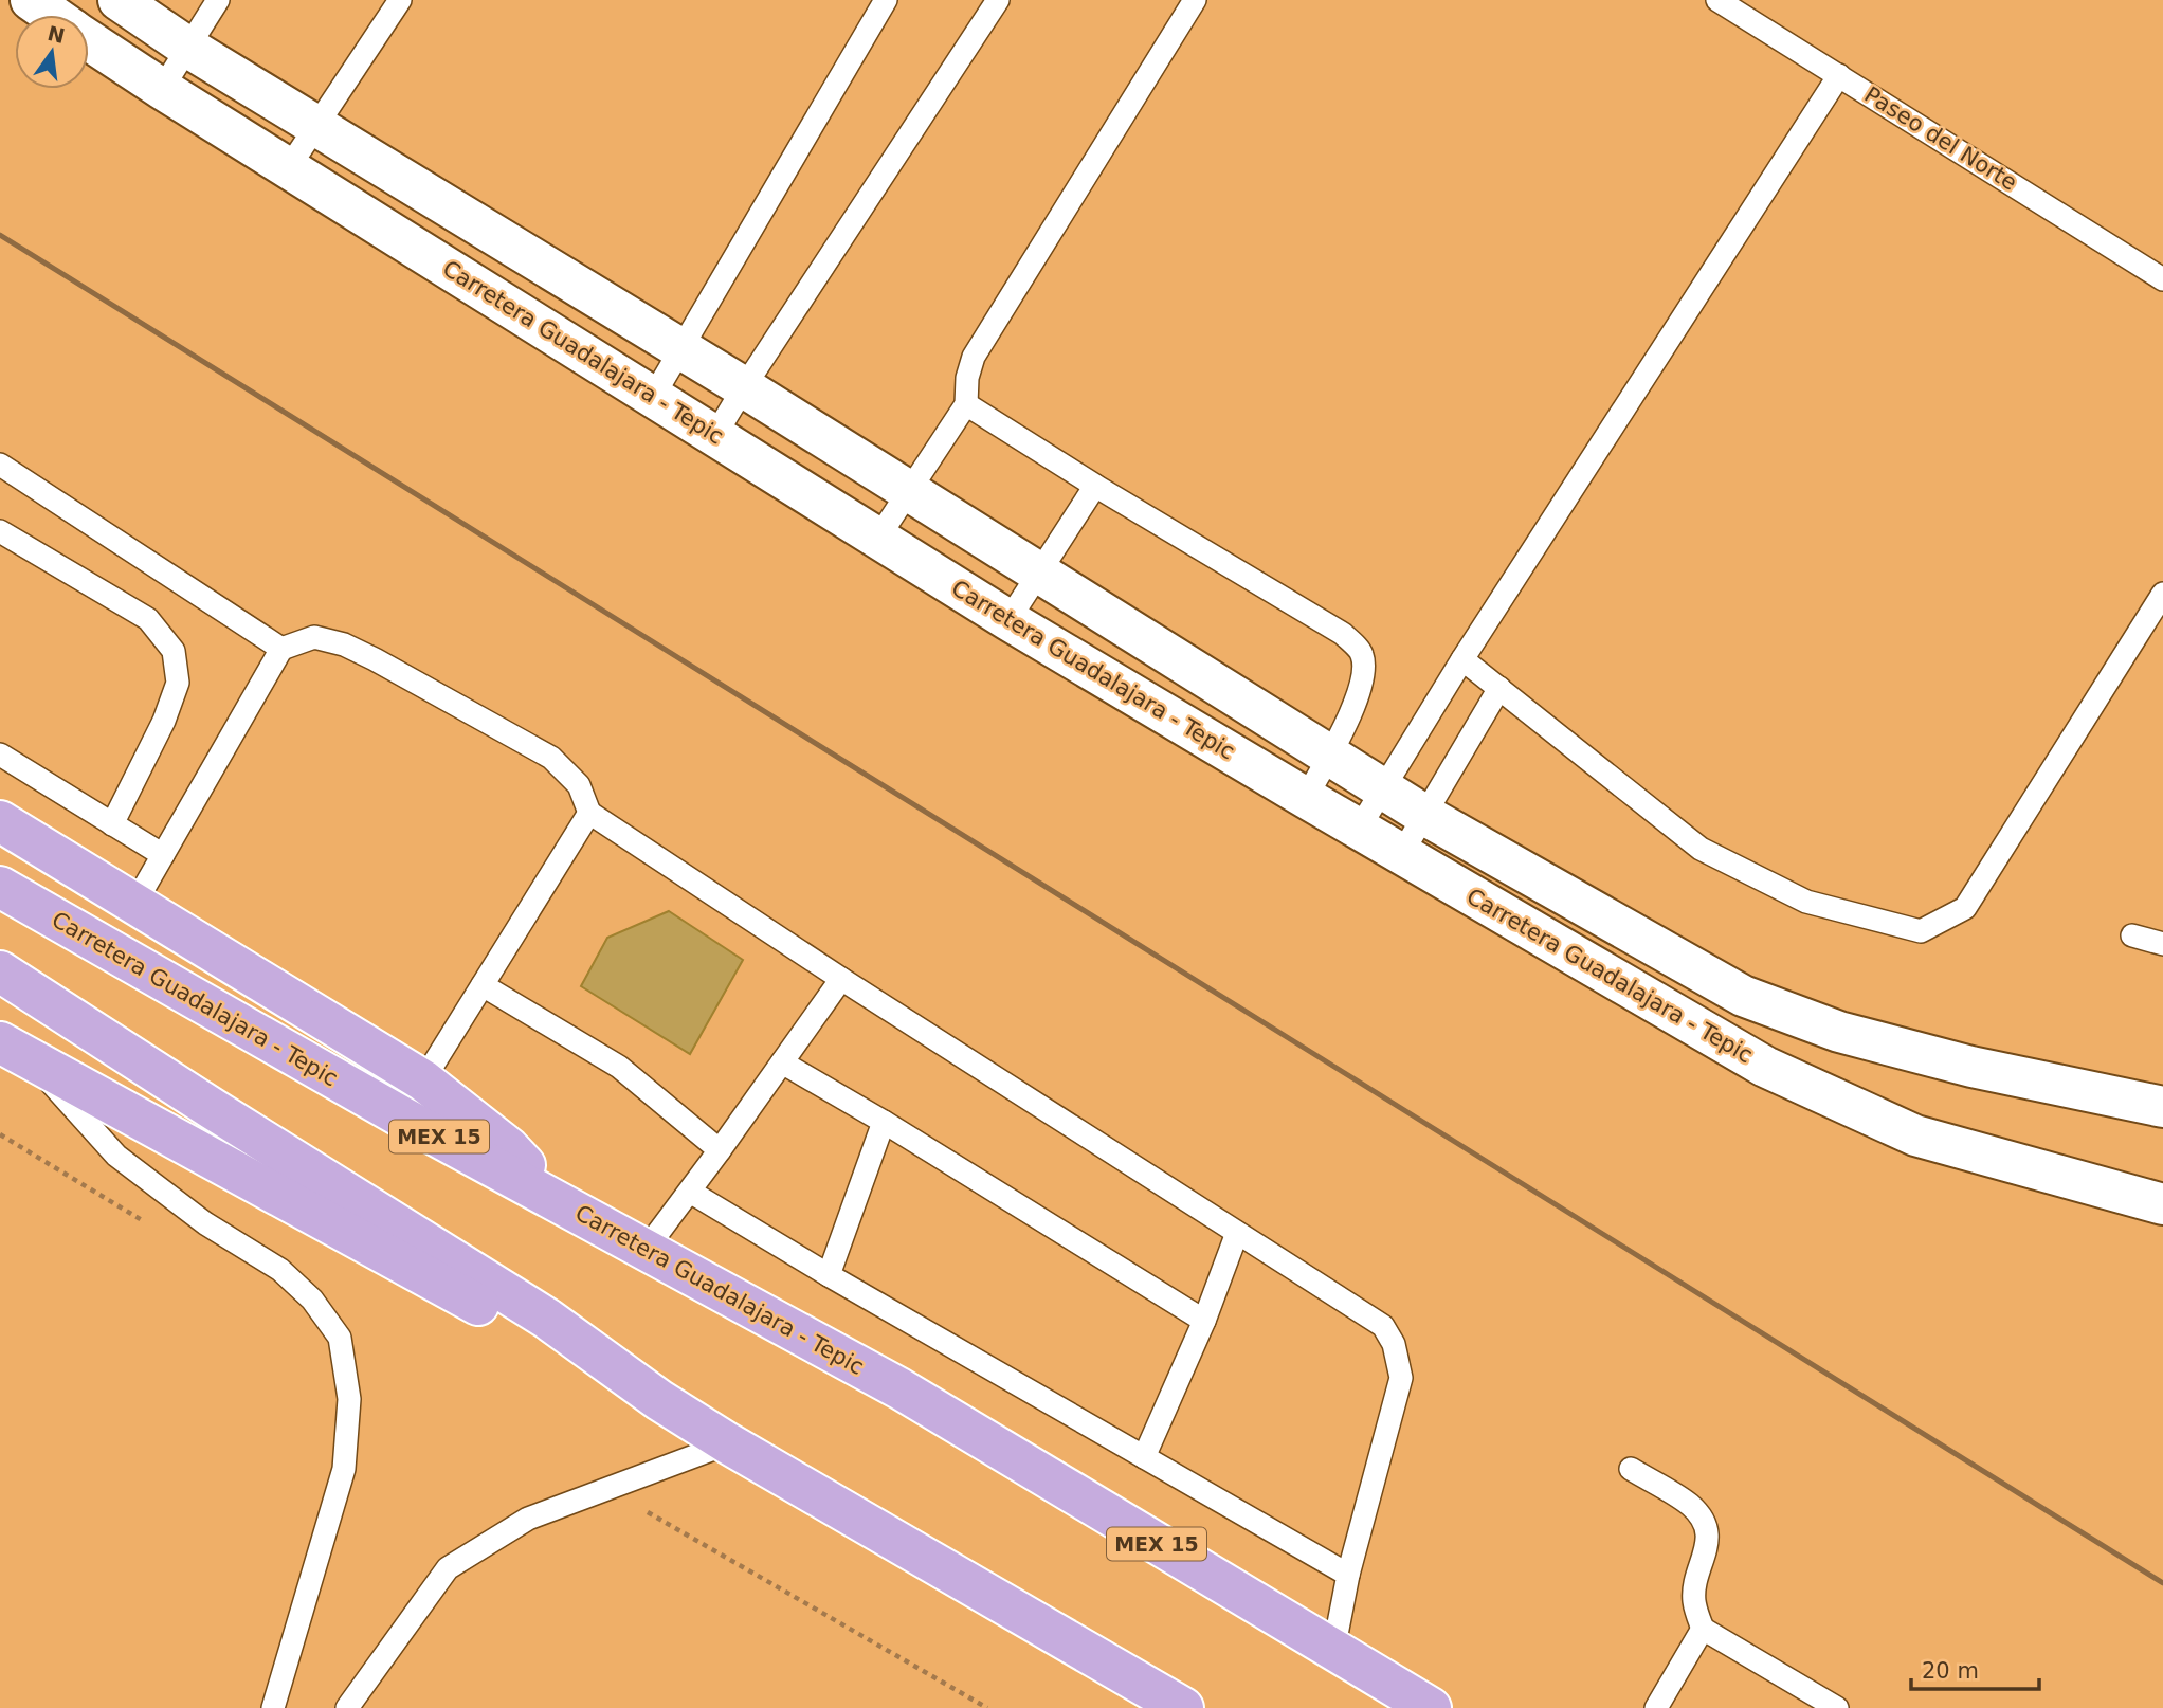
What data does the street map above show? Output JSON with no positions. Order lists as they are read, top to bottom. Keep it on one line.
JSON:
{"streets":{"highway":["Carretera Guadalajara - Tepic","MEX 15"],"lane":["Paseo del Norte"]},"scale_bar":"20 m","north":"top"}
